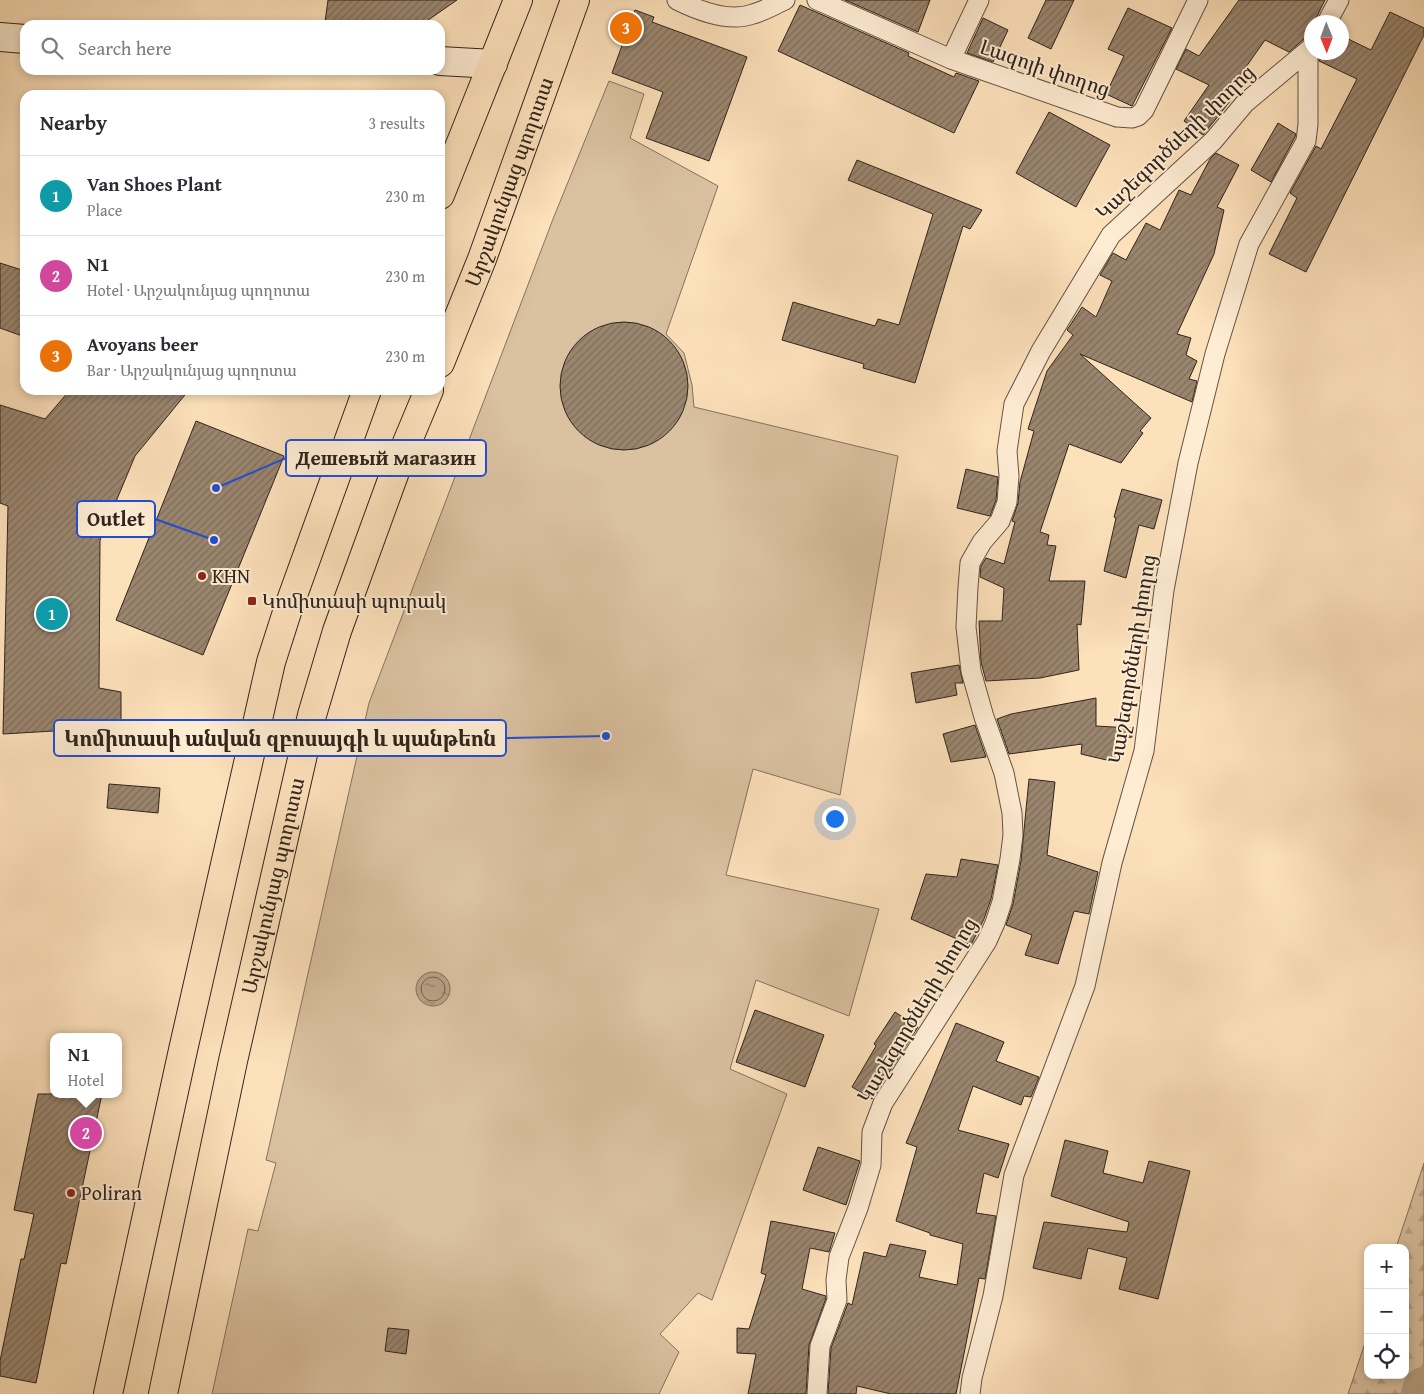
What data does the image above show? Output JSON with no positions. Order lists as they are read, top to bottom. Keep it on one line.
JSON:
{"streets":{"main road":["Արշակունյաց պողոտա"],"street":["Լազոյի փողոց","Կաշեգործների փողոց"]},"places":{"other":["Дешевый магазин","Outlet","KHN","Կոմիտասի անվան զբոսայգի և պանթեոն","Poliran"],"transit":["Կոմիտասի պուրակ"]},"north":"bottom","page":{"pins":["3","1","2"],"search":"Search here","heading":["Nearby","3 results"],"list":[{"mark":"1","name":"Van Shoes Plant","note":"Place","value":"230 m"},{"mark":"2","name":"N1","note":"Hotel · Արշակունյաց պողոտա","value":"230 m"},{"mark":"3","name":"Avoyans beer","note":"Bar · Արշակունյաց պողոտա","value":"230 m"}],"popup":["N1","Hotel"],"map_buttons":["+","−"]}}
